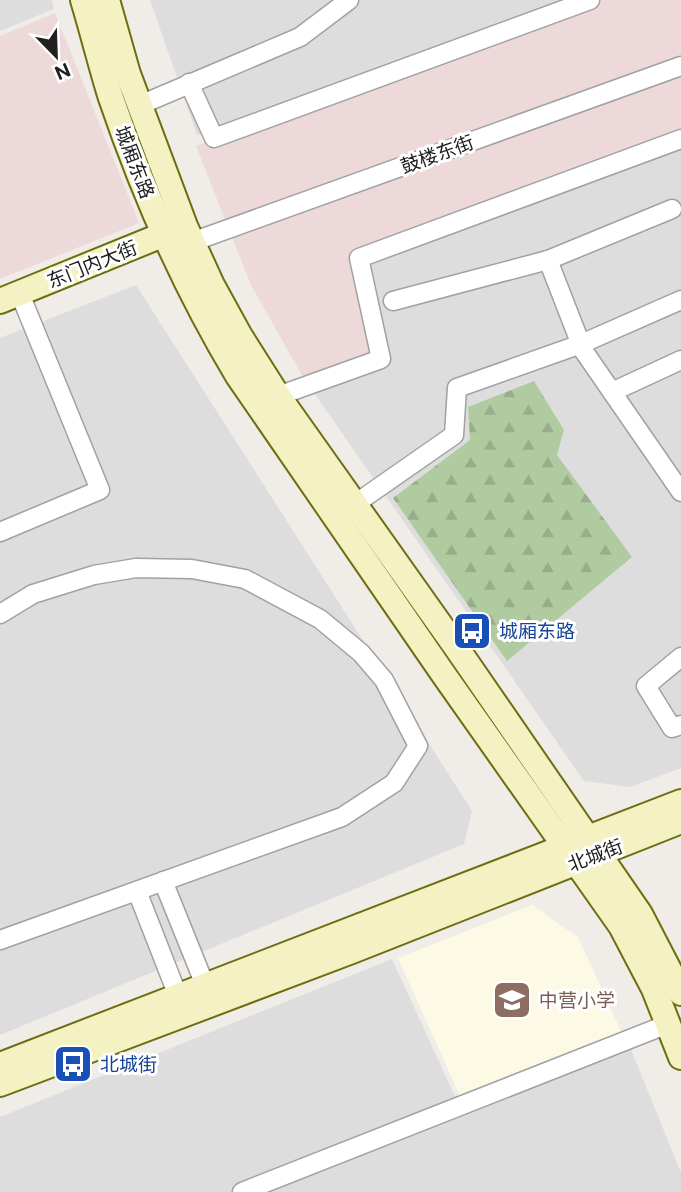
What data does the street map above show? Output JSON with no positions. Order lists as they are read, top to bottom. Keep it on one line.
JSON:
{"streets":{"street":["鼓楼东街","城厢东路","东门内大街","北城街"]},"crossings":[["鼓楼东街","城厢东路"],["鼓楼东街","东门内大街"],["城厢东路","东门内大街"],["城厢东路","北城街"]],"places":{"bus stop":["城厢东路","北城街"],"school or university":["中营小学"]},"north":"bottom right"}
